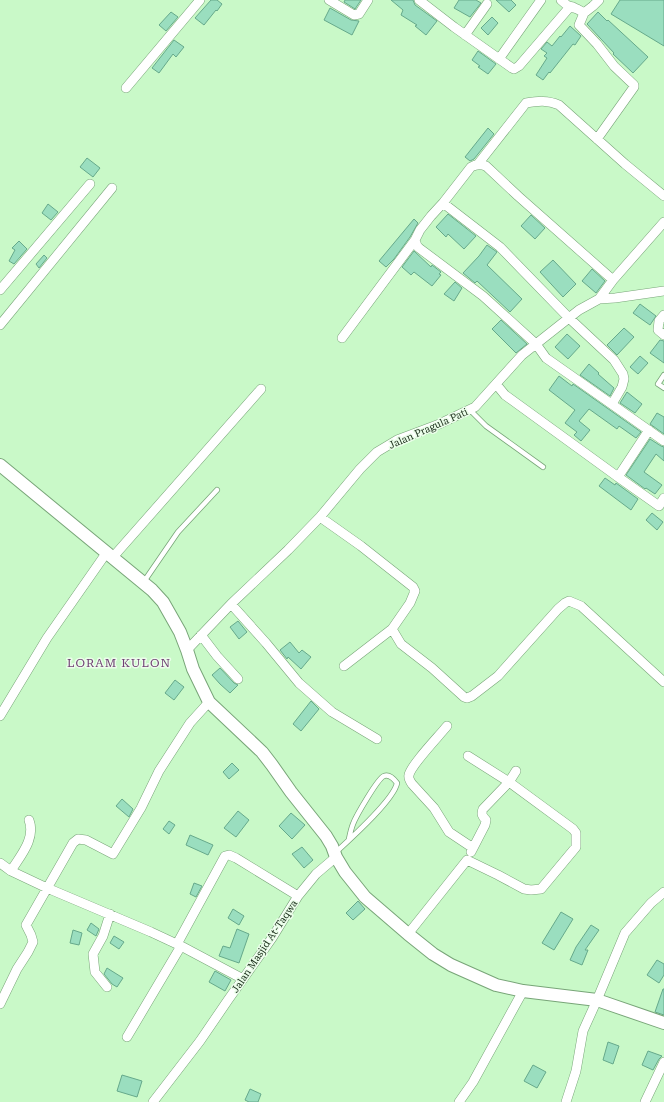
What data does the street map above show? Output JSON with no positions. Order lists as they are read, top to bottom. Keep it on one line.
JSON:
{"streets":{"street":["Jalan Pragula Pati","Jalan Masjid At-Taqwa"]},"districts":["LORAM KULON"]}
